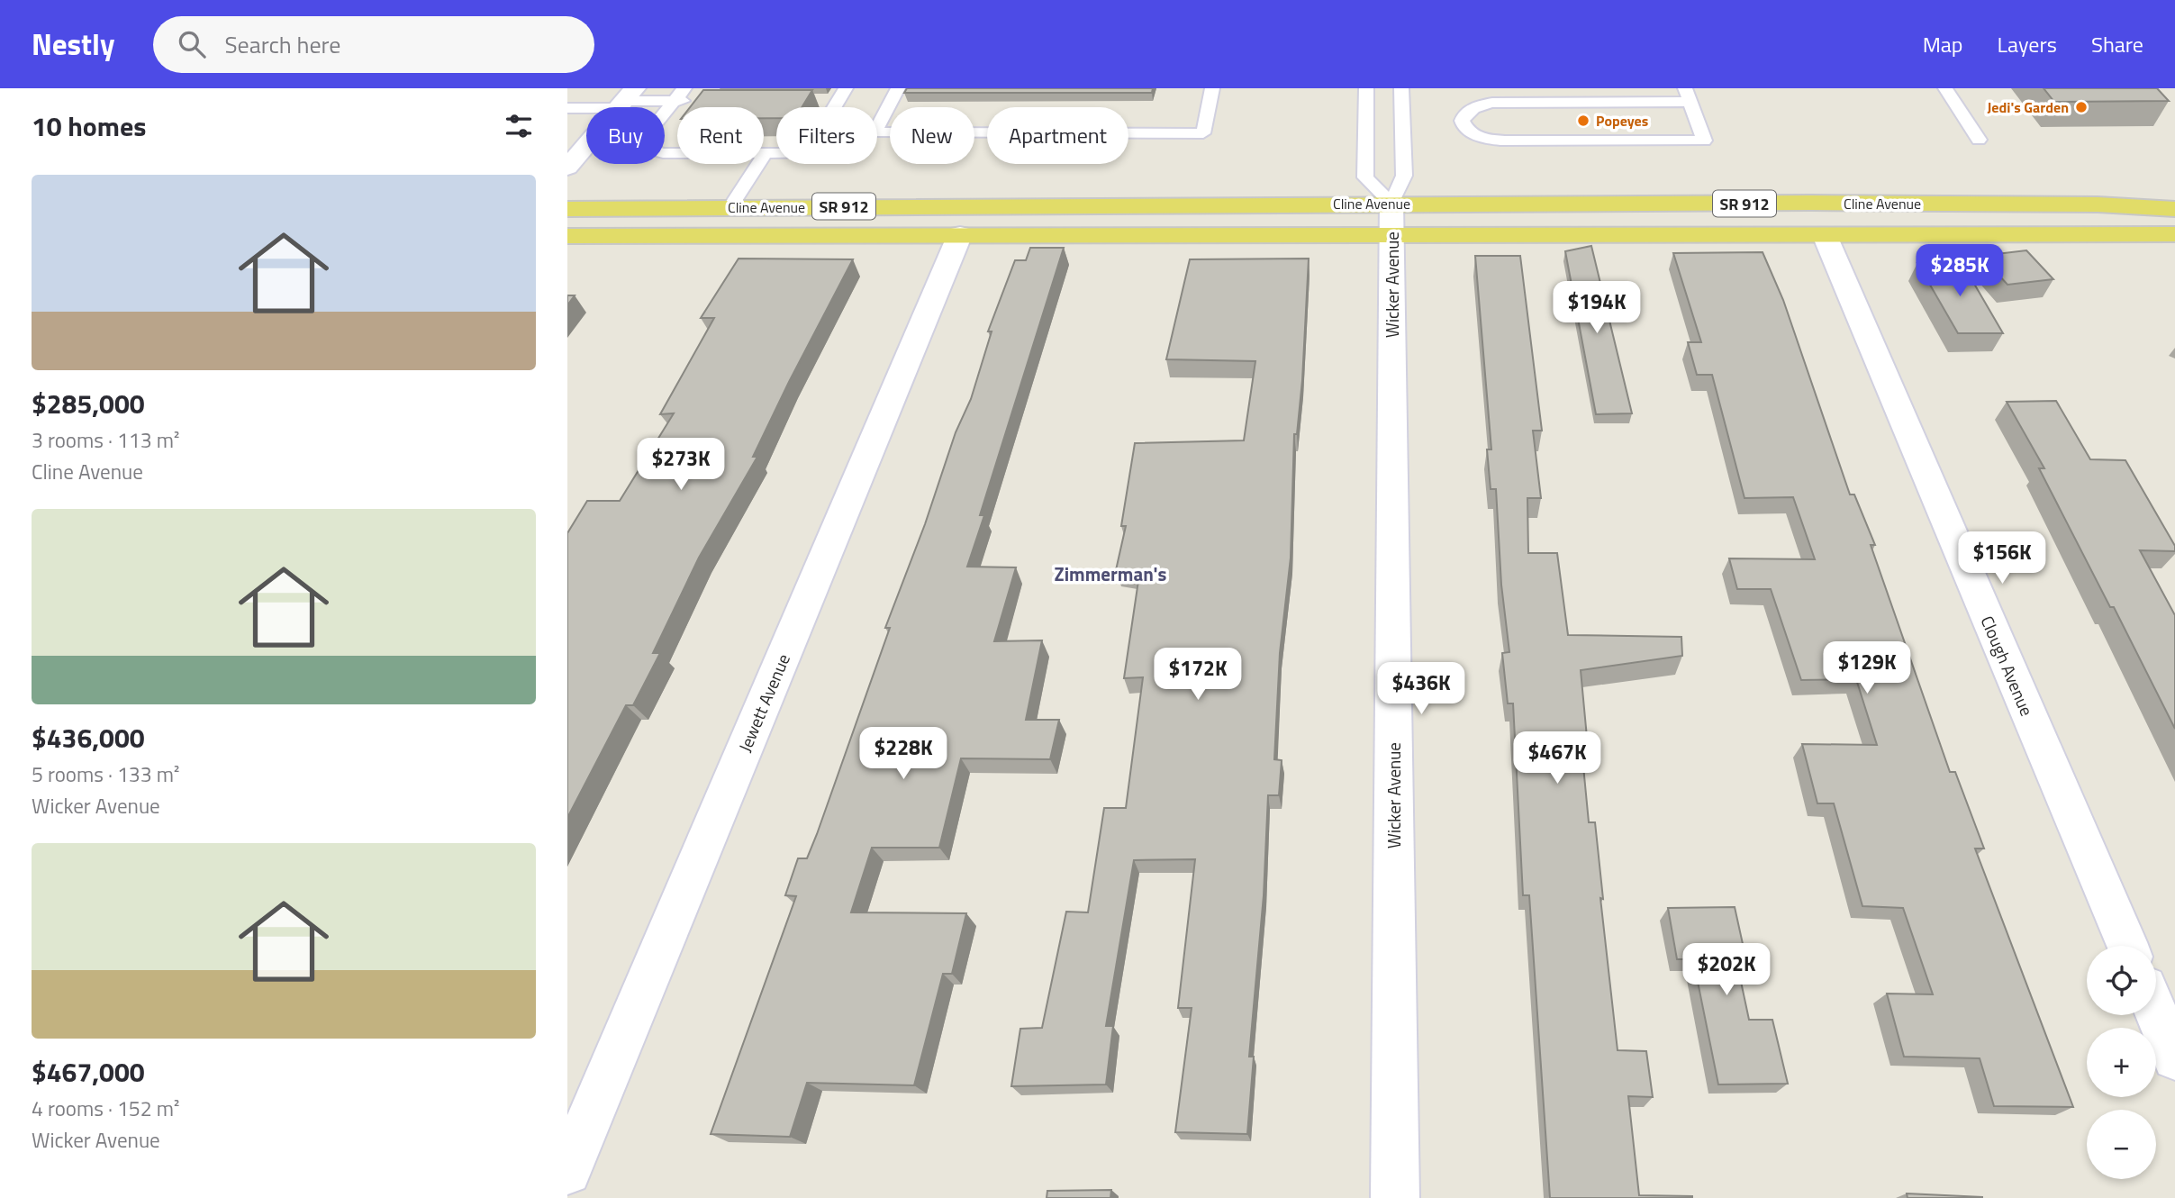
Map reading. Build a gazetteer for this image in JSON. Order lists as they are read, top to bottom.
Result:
{
  "streets": {
    "main road": ["Cline Avenue", "SR 912"],
    "street": ["Wicker Avenue", "Clough Avenue", "Jewett Avenue"]
  },
  "crossings": [
    ["Cline Avenue", "Wicker Avenue"],
    ["Cline Avenue", "Clough Avenue"],
    ["Cline Avenue", "Jewett Avenue"]
  ],
  "districts": ["Zimmerman's"],
  "places": ["Jedi's Garden", "Popeyes"],
  "page": {
    "header": "Nestly",
    "search": "Search here",
    "nav": ["Map", "Layers", "Share"],
    "heading": "10 homes",
    "chip": [
      "Buy",
      "Rent",
      "Filters",
      "New",
      "Apartment"
    ],
    "list": [
      {
        "name": "$285,000",
        "note": "3 rooms · 113 m² · Cline Avenue"
      },
      {
        "name": "$436,000",
        "note": "5 rooms · 133 m² · Wicker Avenue"
      },
      {
        "name": "$467,000",
        "note": "4 rooms · 152 m² · Wicker Avenue"
      }
    ],
    "price": [
      "$285K",
      "$194K",
      "$273K",
      "$156K",
      "$129K",
      "$172K",
      "$436K",
      "$228K",
      "$467K",
      "$202K"
    ],
    "map_buttons": ["+", "−"]
  }
}
